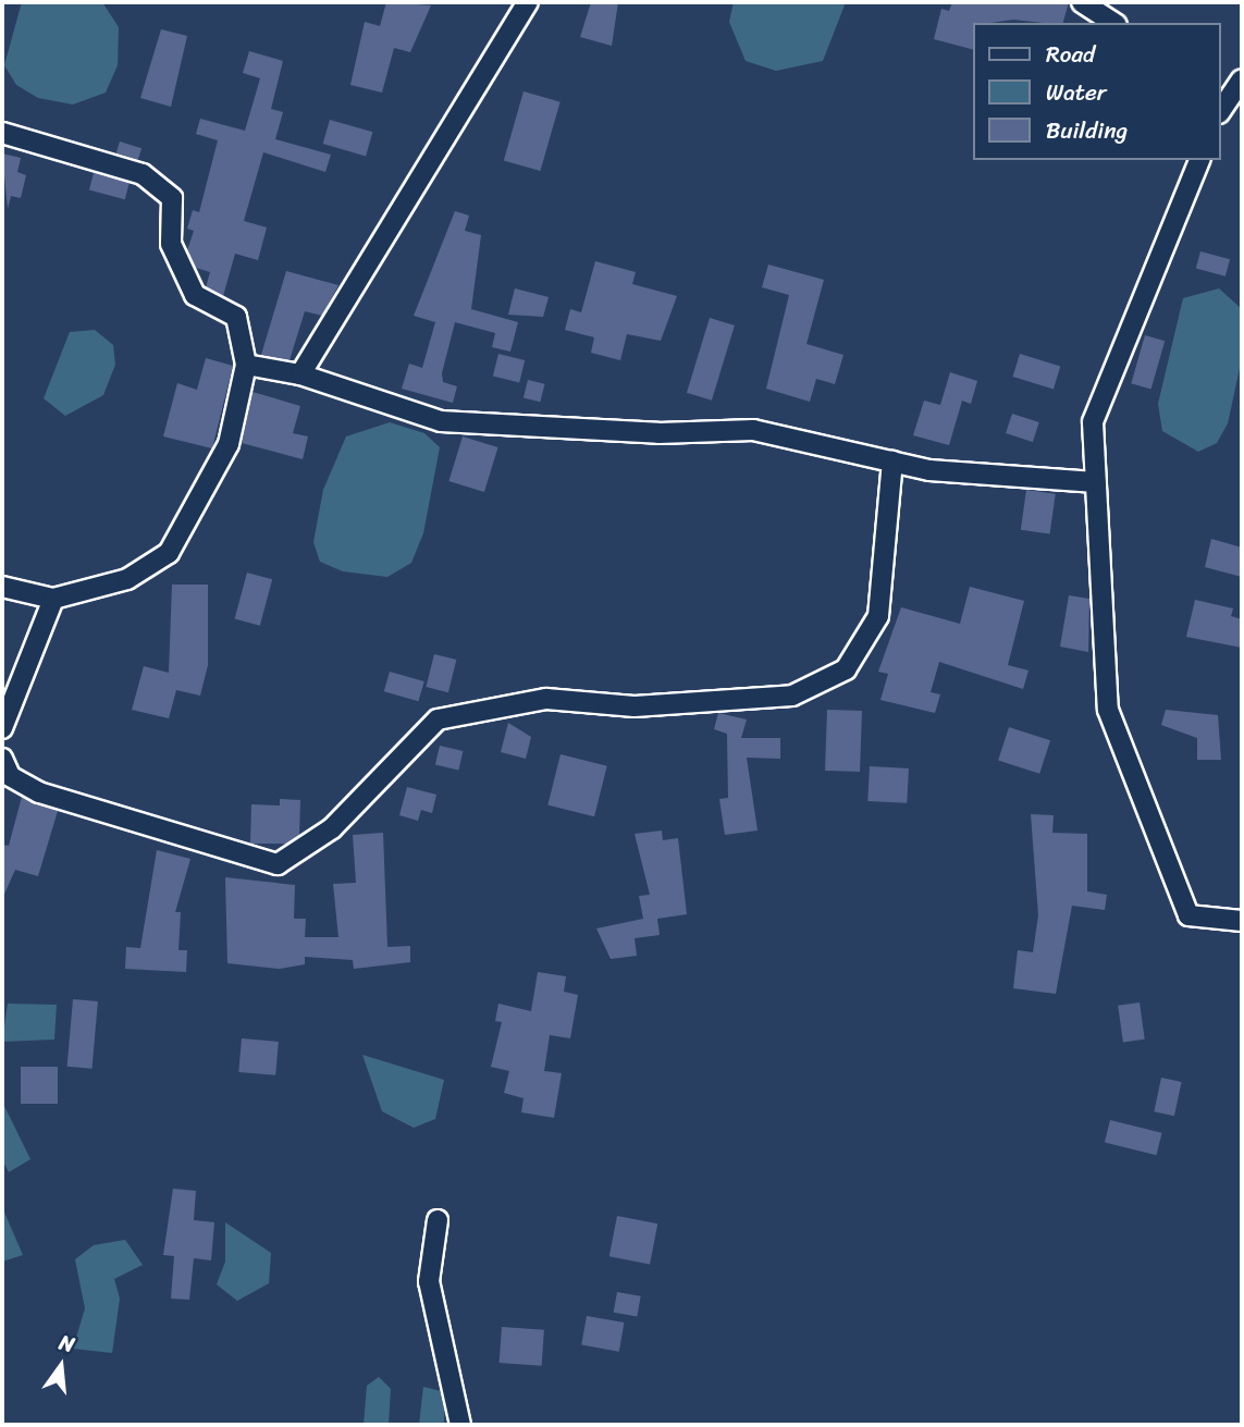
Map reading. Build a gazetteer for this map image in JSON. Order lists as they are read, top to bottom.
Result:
{
  "legend": ["Road", "Water", "Building"],
  "north": "top"
}
